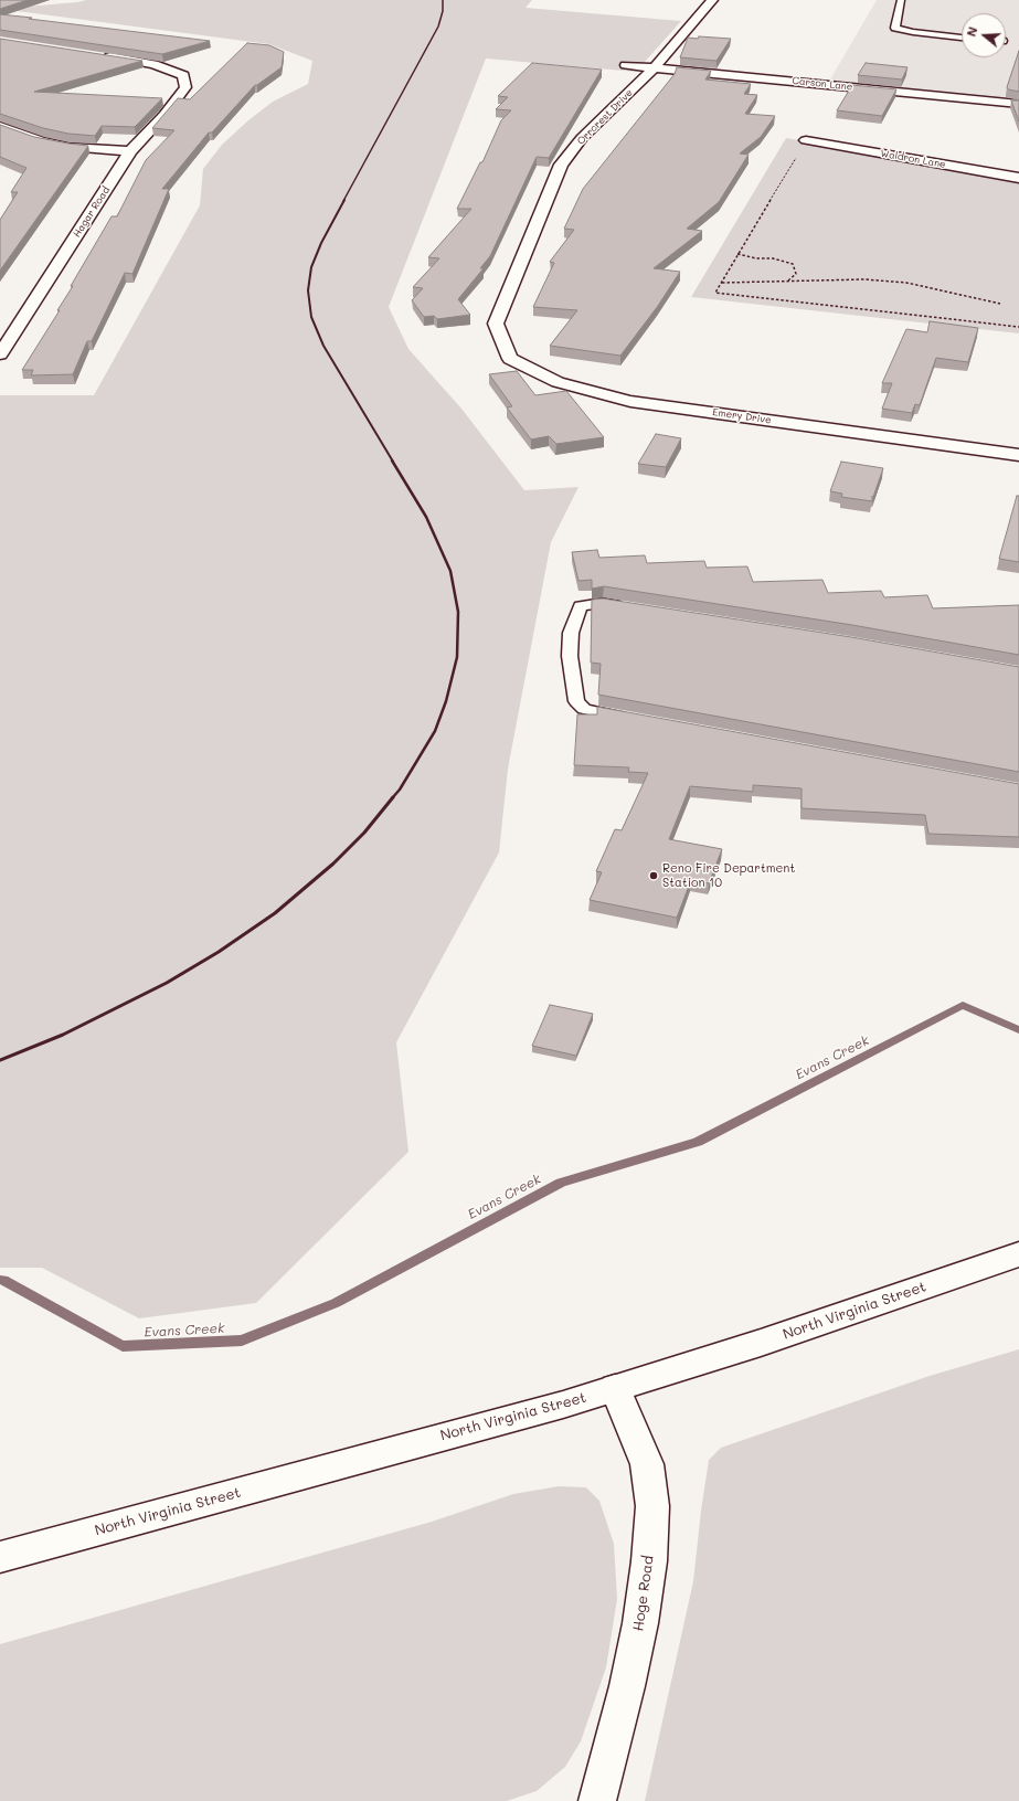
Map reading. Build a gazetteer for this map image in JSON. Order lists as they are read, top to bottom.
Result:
{
  "streets": {
    "street": [
      "Carson Lane",
      "Orrcrest Drive",
      "Waldron Lane",
      "Hagar Road",
      "Emery Drive",
      "North Virginia Street",
      "Hoge Road"
    ]
  },
  "crossings": [
    ["Carson Lane", "Orrcrest Drive"],
    ["Orrcrest Drive", "Emery Drive"],
    ["North Virginia Street", "Hoge Road"]
  ],
  "water": ["Evans Creek"],
  "places": ["Reno Fire Department Station 10"],
  "north": "left"
}
